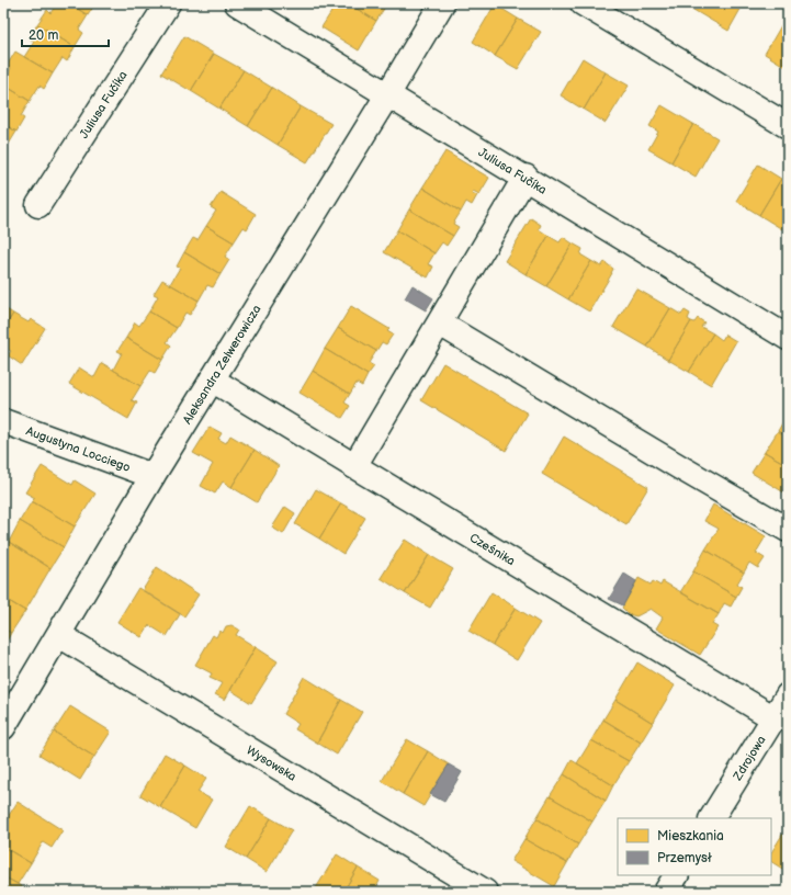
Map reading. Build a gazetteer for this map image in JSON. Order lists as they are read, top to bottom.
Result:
{
  "streets": {
    "street": [
      "Juliusa Fučíka",
      "Aleksandra Zelwerowicza",
      "Augustyna Locciego",
      "Cześnika",
      "Zdrojowa",
      "Wysowska"
    ]
  },
  "crossings": [
    ["Juliusa Fučíka", "Aleksandra Zelwerowicza"],
    ["Aleksandra Zelwerowicza", "Augustyna Locciego"],
    ["Aleksandra Zelwerowicza", "Cześnika"],
    ["Aleksandra Zelwerowicza", "Wysowska"],
    ["Cześnika", "Zdrojowa"]
  ],
  "legend": ["Mieszkania", "Przemysł"],
  "scale_bar": "20 m"
}
